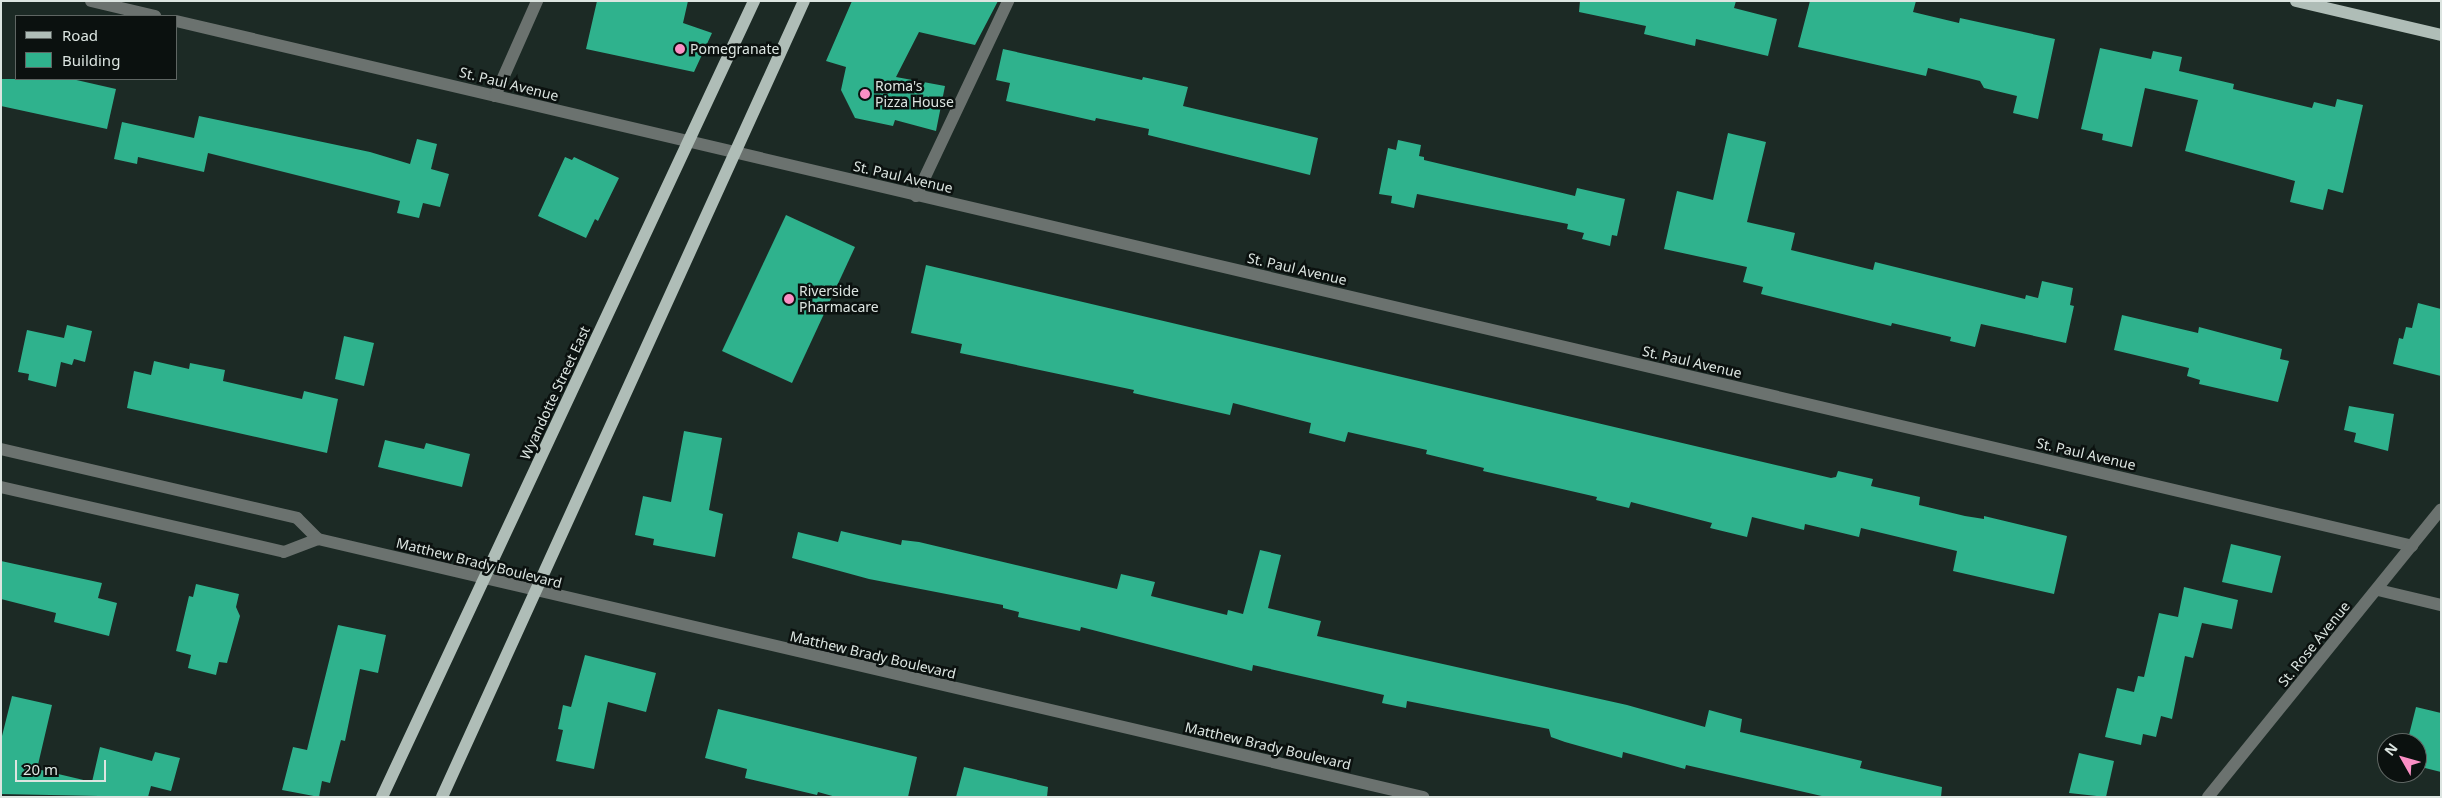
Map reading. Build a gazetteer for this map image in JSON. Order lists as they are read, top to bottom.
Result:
{
  "streets": {
    "main road": ["Wyandotte Street East"],
    "street": ["St. Paul Avenue", "Matthew Brady Boulevard", "St. Rose Avenue"]
  },
  "crossings": [
    ["St. Paul Avenue", "Wyandotte Street East"],
    ["St. Paul Avenue", "St. Rose Avenue"],
    ["Wyandotte Street East", "Matthew Brady Boulevard"]
  ],
  "places": ["Pomegranate", "Roma's Pizza House", "Riverside Pharmacare"],
  "legend": ["Road", "Building"],
  "scale_bar": "20 m",
  "north": "top left"
}
